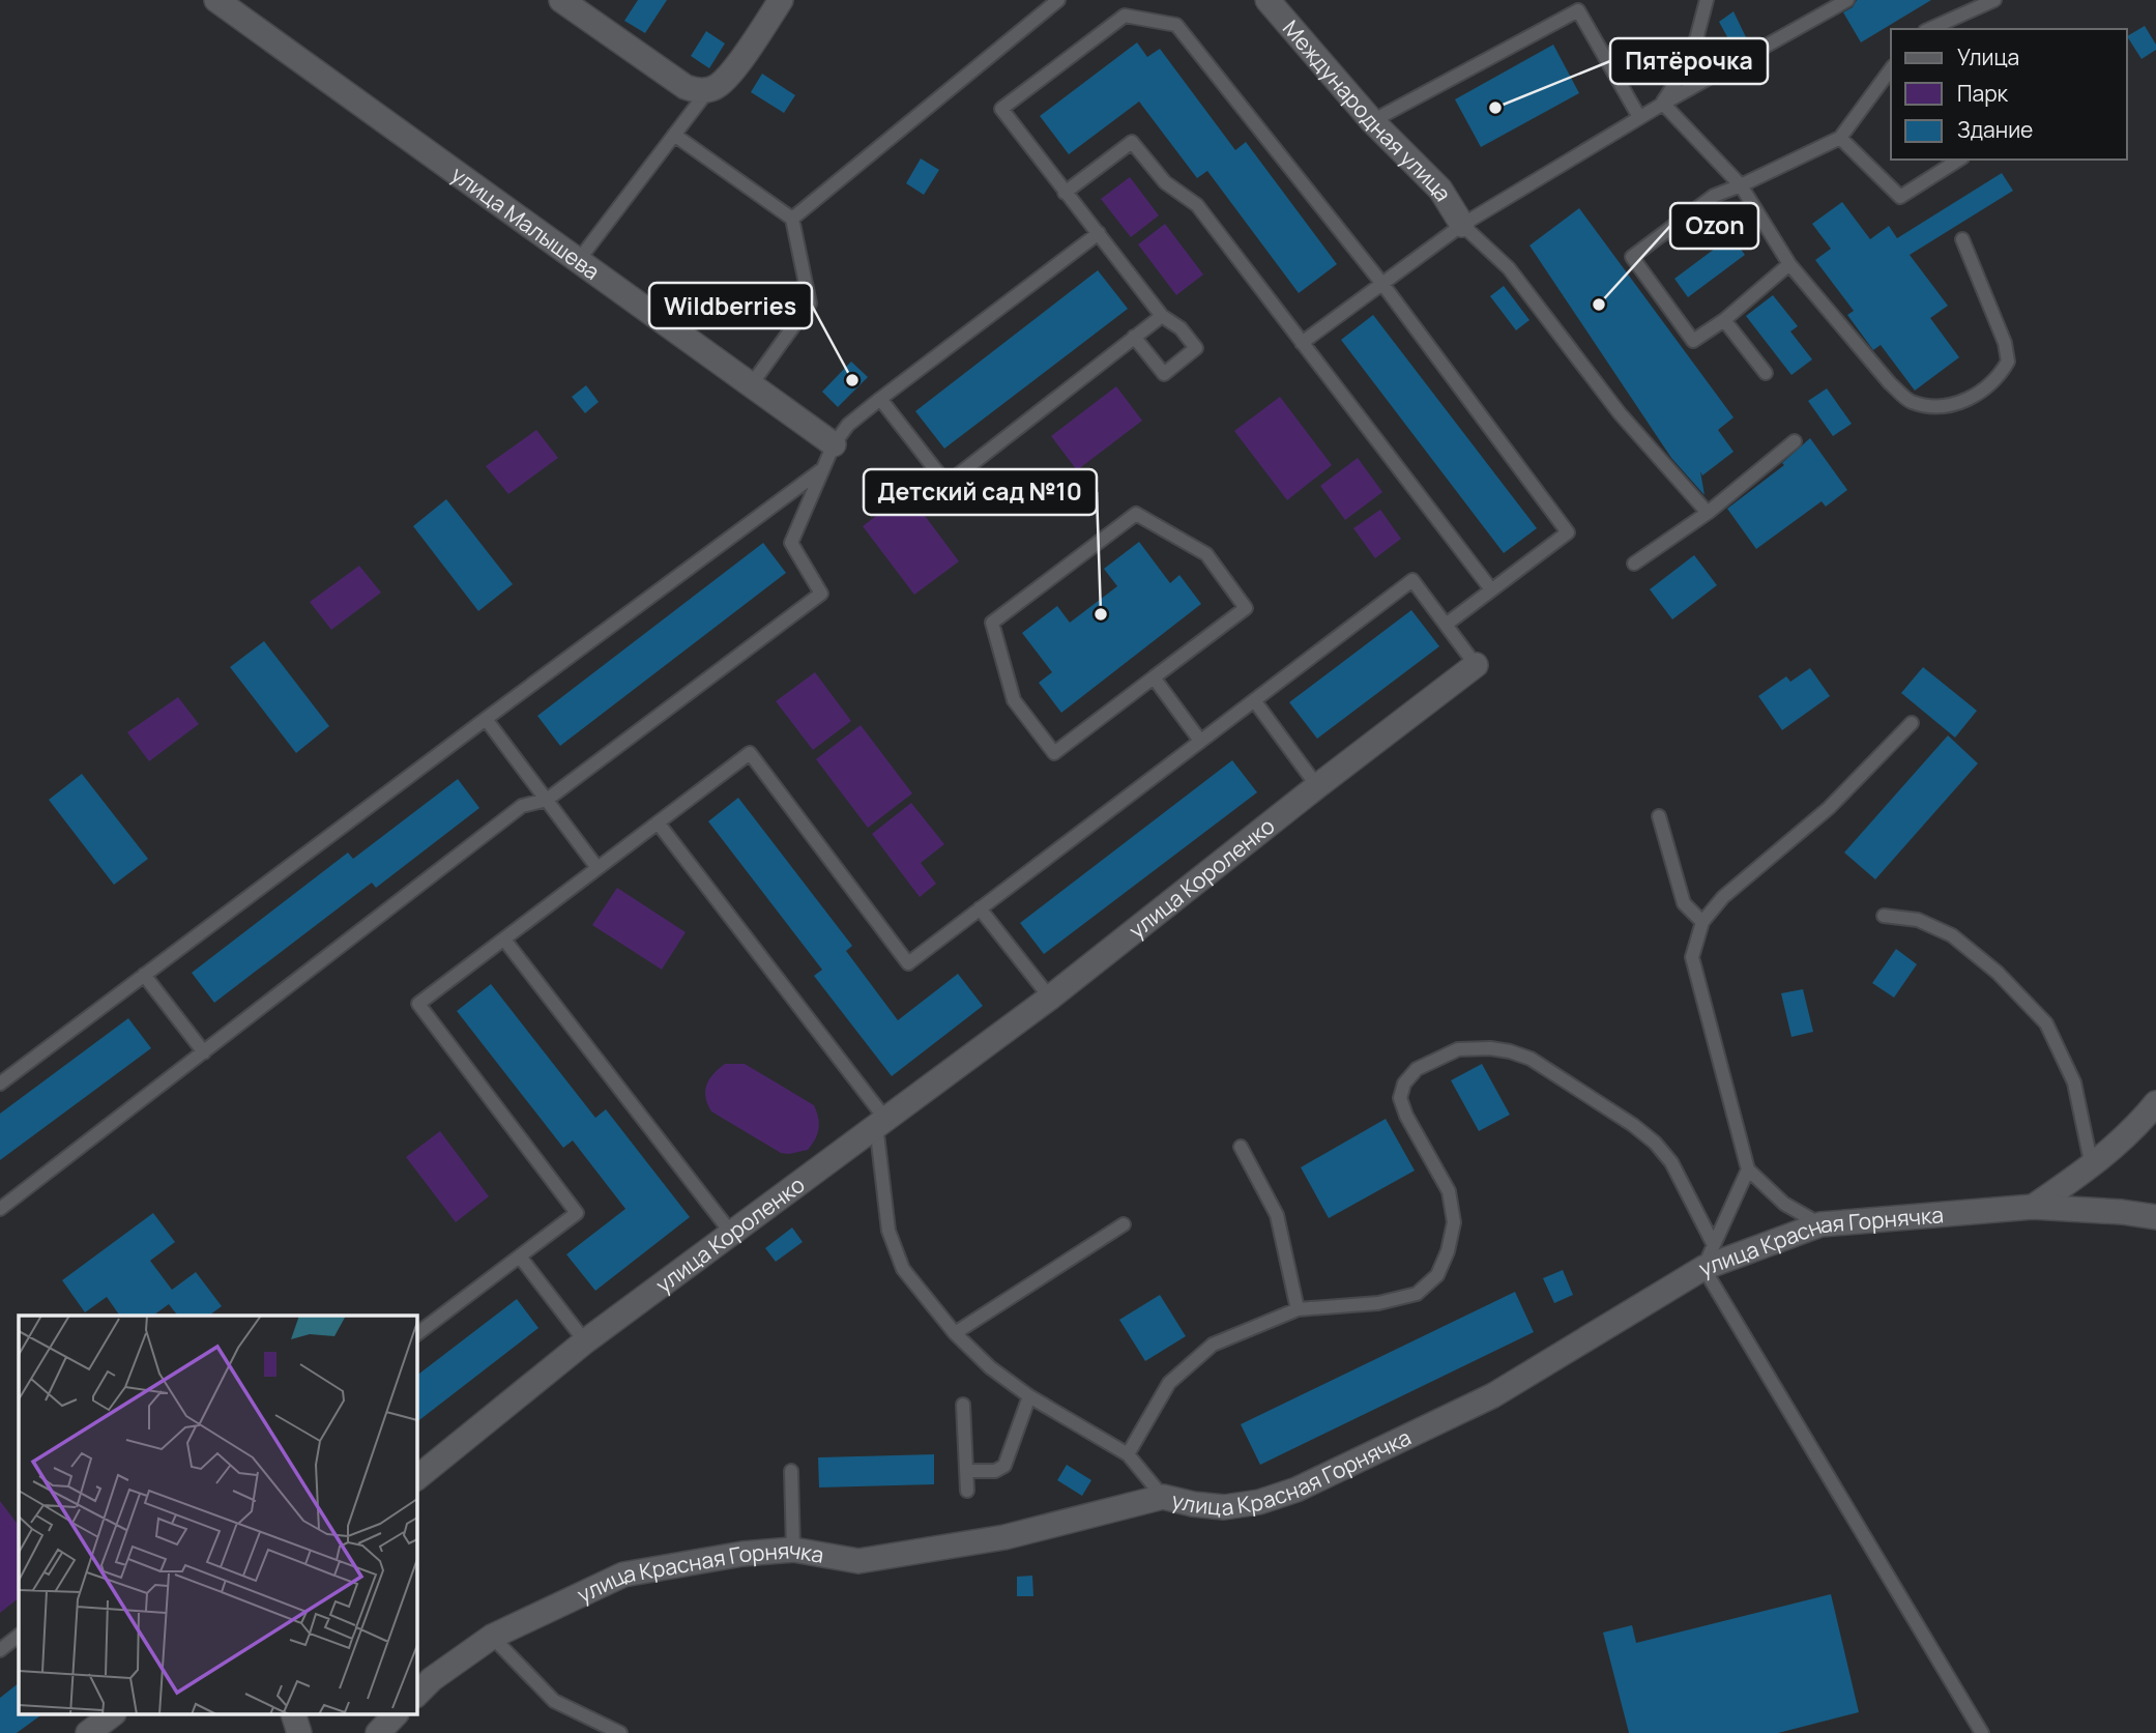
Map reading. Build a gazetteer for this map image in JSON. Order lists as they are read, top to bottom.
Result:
{
  "streets": {
    "street": [
      "Международная улица",
      "улица Малышева",
      "улица Короленко",
      "улица Красная Горнячка"
    ]
  },
  "places": [
    "Пятёрочка",
    "Ozon",
    "Wildberries",
    "Детский сад №10"
  ],
  "legend": ["Улица", "Парк", "Здание"]
}
